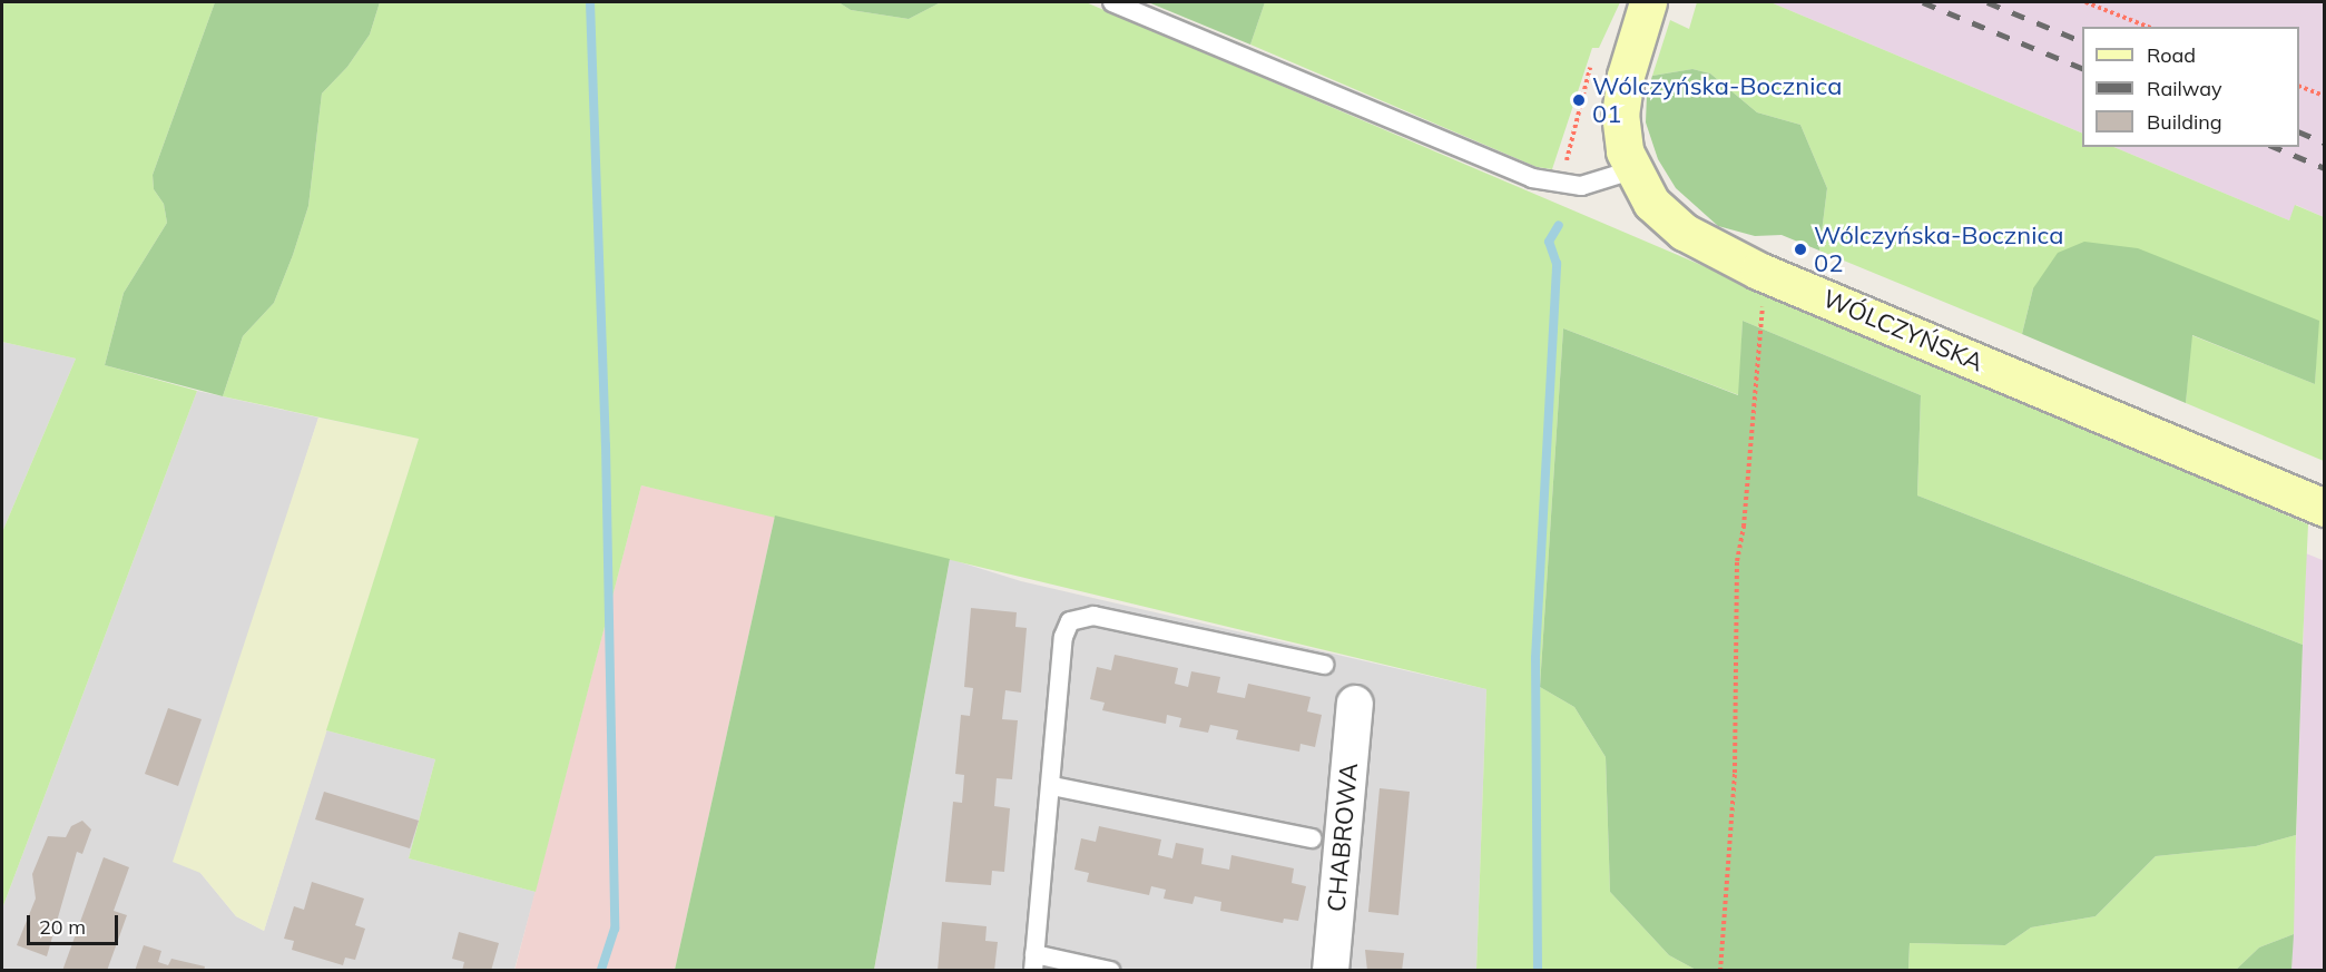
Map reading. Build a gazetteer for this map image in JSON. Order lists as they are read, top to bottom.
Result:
{
  "streets": {
    "street": ["WÓLCZYŃSKA", "CHABROWA"]
  },
  "places": ["Wólczyńska-Bocznica 01", "Wólczyńska-Bocznica 02"],
  "legend": ["Road", "Railway", "Building"],
  "scale_bar": "20 m"
}
